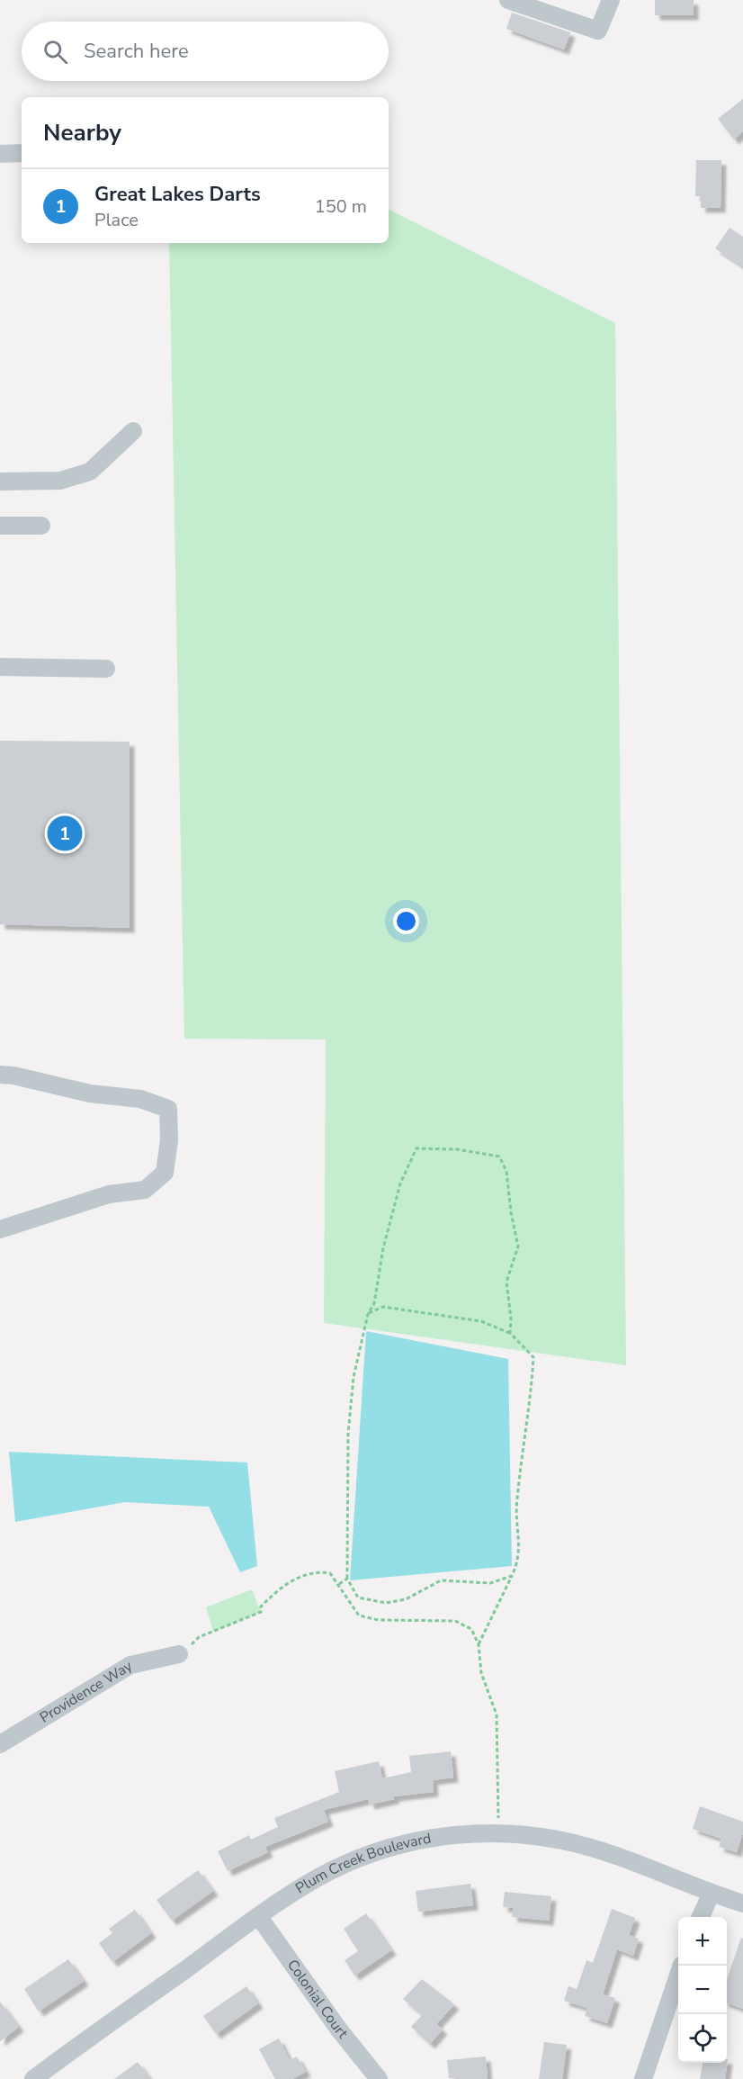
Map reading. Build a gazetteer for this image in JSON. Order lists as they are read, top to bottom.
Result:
{
  "streets": {
    "street": ["Providence Way", "Plum Creek Boulevard", "Colonial Court"]
  },
  "crossings": [
    ["Plum Creek Boulevard", "Colonial Court"]
  ],
  "page": {
    "search": "Search here",
    "heading": "Nearby",
    "list": [
      {
        "mark": "1",
        "name": "Great Lakes Darts",
        "note": "Place",
        "value": "150 m"
      }
    ],
    "pins": "1",
    "map_buttons": ["+", "−"]
  }
}
